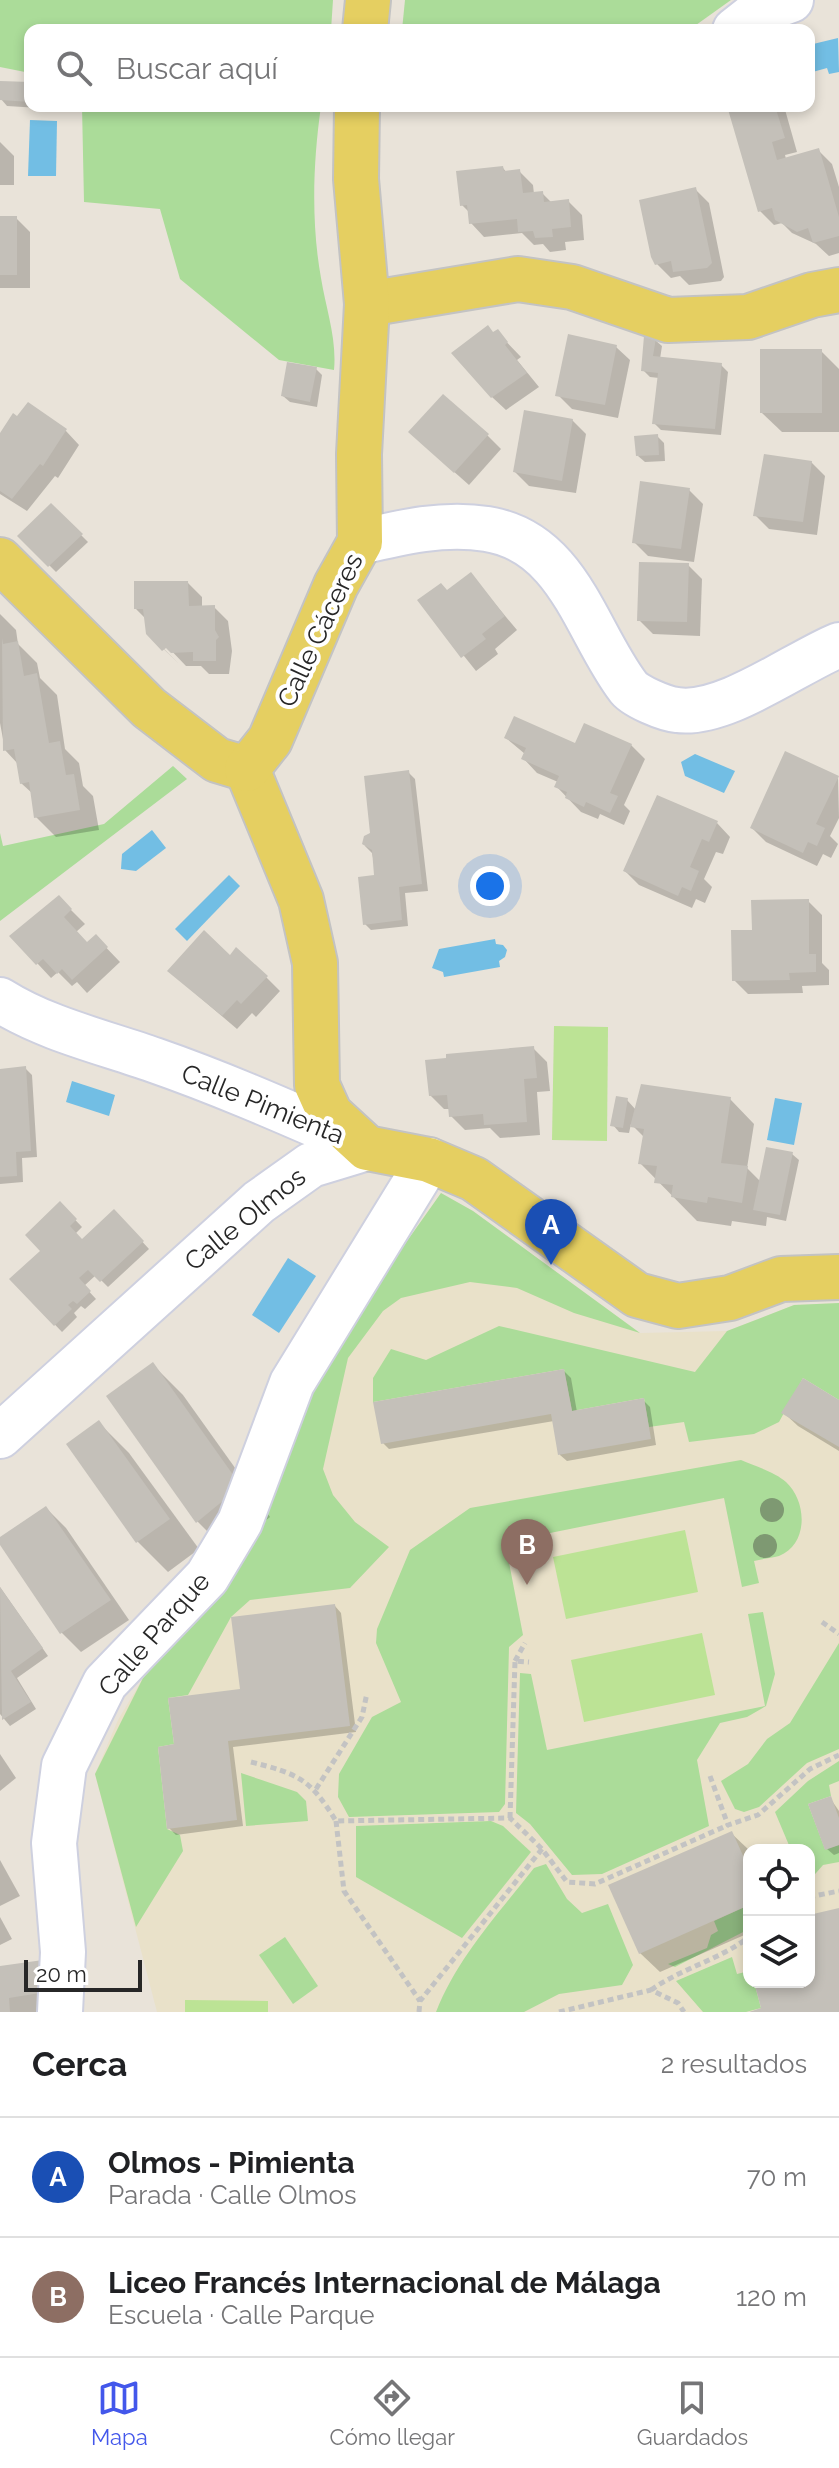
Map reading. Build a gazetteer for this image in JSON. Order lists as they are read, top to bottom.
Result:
{
  "streets": {
    "main road": ["Calle Cáceres", "Calle Pimienta", "Calle Olmos"],
    "street": ["Calle Parque"]
  },
  "crossings": [
    ["Calle Cáceres", "Calle Pimienta"],
    ["Calle Pimienta", "Calle Olmos"],
    ["Calle Olmos", "Calle Parque"]
  ],
  "scale_bar": "20 m",
  "page": {
    "search": "Buscar aquí",
    "pins": ["A", "B"],
    "scale": "20 m",
    "heading": ["Cerca", "2 resultados"],
    "list": [
      {
        "mark": "A",
        "name": "Olmos - Pimienta",
        "note": "Parada · Calle Olmos",
        "value": "70 m"
      },
      {
        "mark": "B",
        "name": "Liceo Francés Internacional de Málaga",
        "note": "Escuela · Calle Parque",
        "value": "120 m"
      }
    ],
    "nav": ["Mapa", "Cómo llegar", "Guardados"]
  }
}
